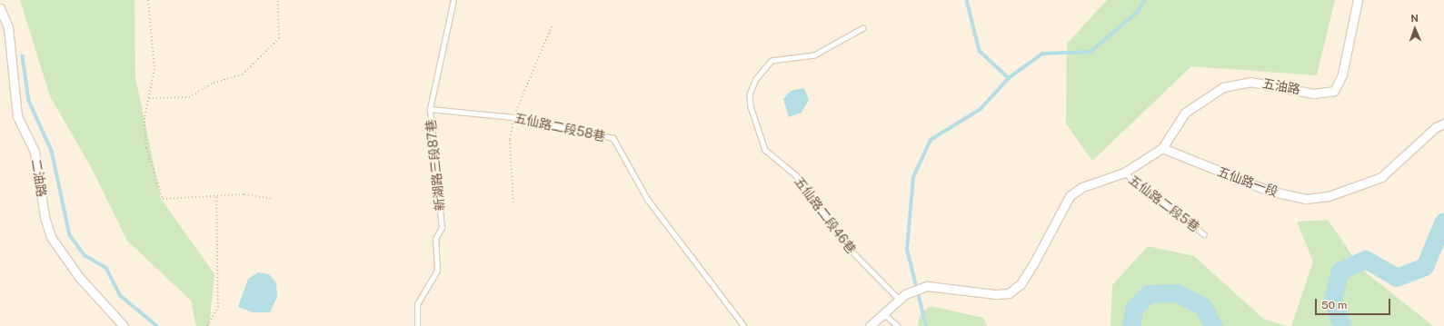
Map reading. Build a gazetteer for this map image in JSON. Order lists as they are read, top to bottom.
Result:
{
  "streets": {
    "street": ["五油路", "二油路", "五仙路一段"],
    "lane": [
      "五仙路二段58巷",
      "新湖路三段87巷",
      "五仙路二段5巷",
      "五仙路二段46巷"
    ]
  },
  "crossings": [
    ["五油路", "五仙路一段"],
    ["五仙路二段58巷", "新湖路三段87巷"]
  ],
  "scale_bar": "50 m",
  "north": "top"
}
